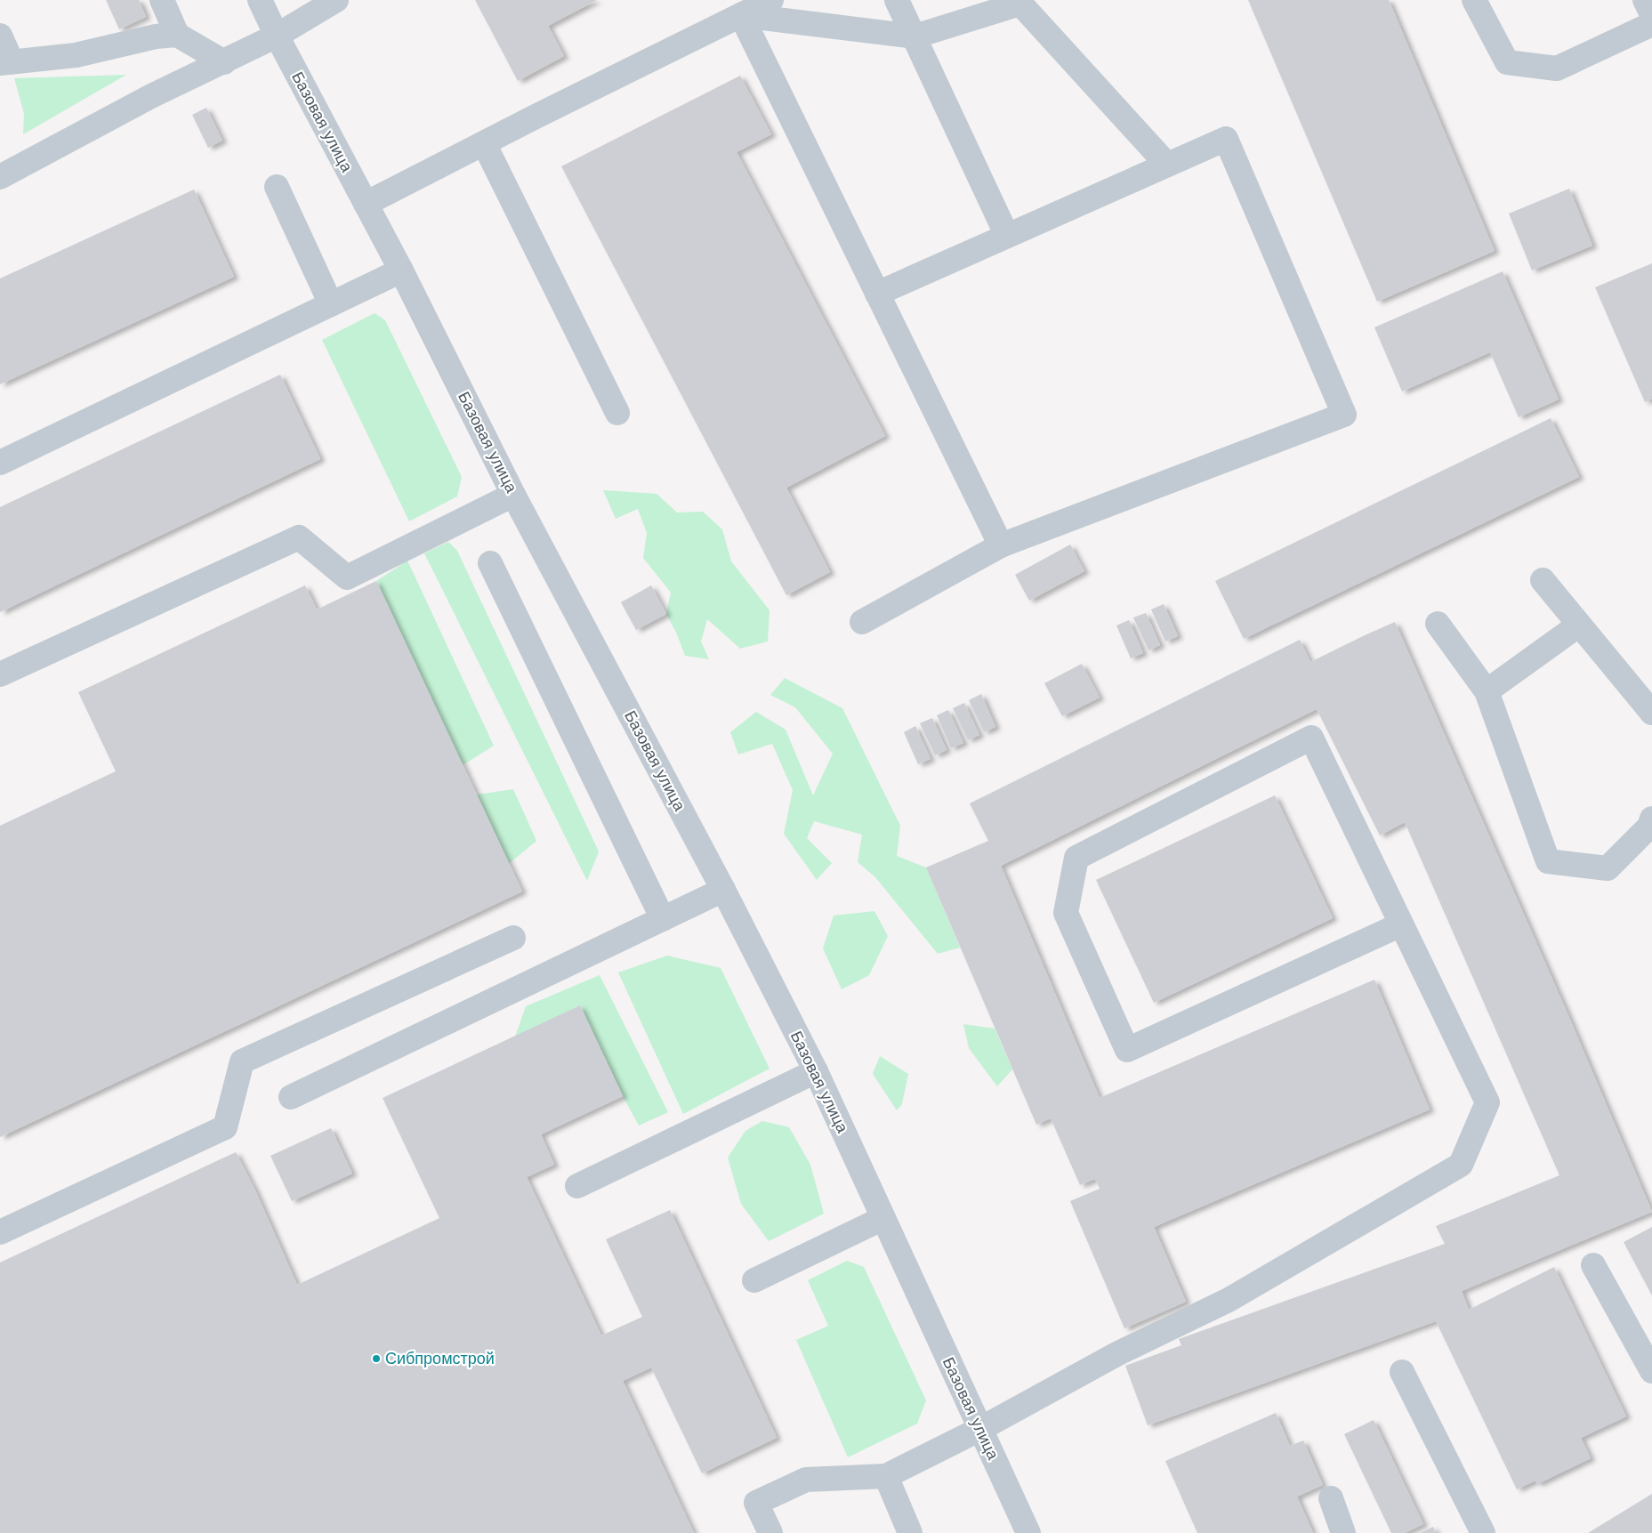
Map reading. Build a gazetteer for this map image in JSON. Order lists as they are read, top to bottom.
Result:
{
  "streets": {
    "street": ["Базовая улица"]
  },
  "places": ["Сибпромстрой"]
}
